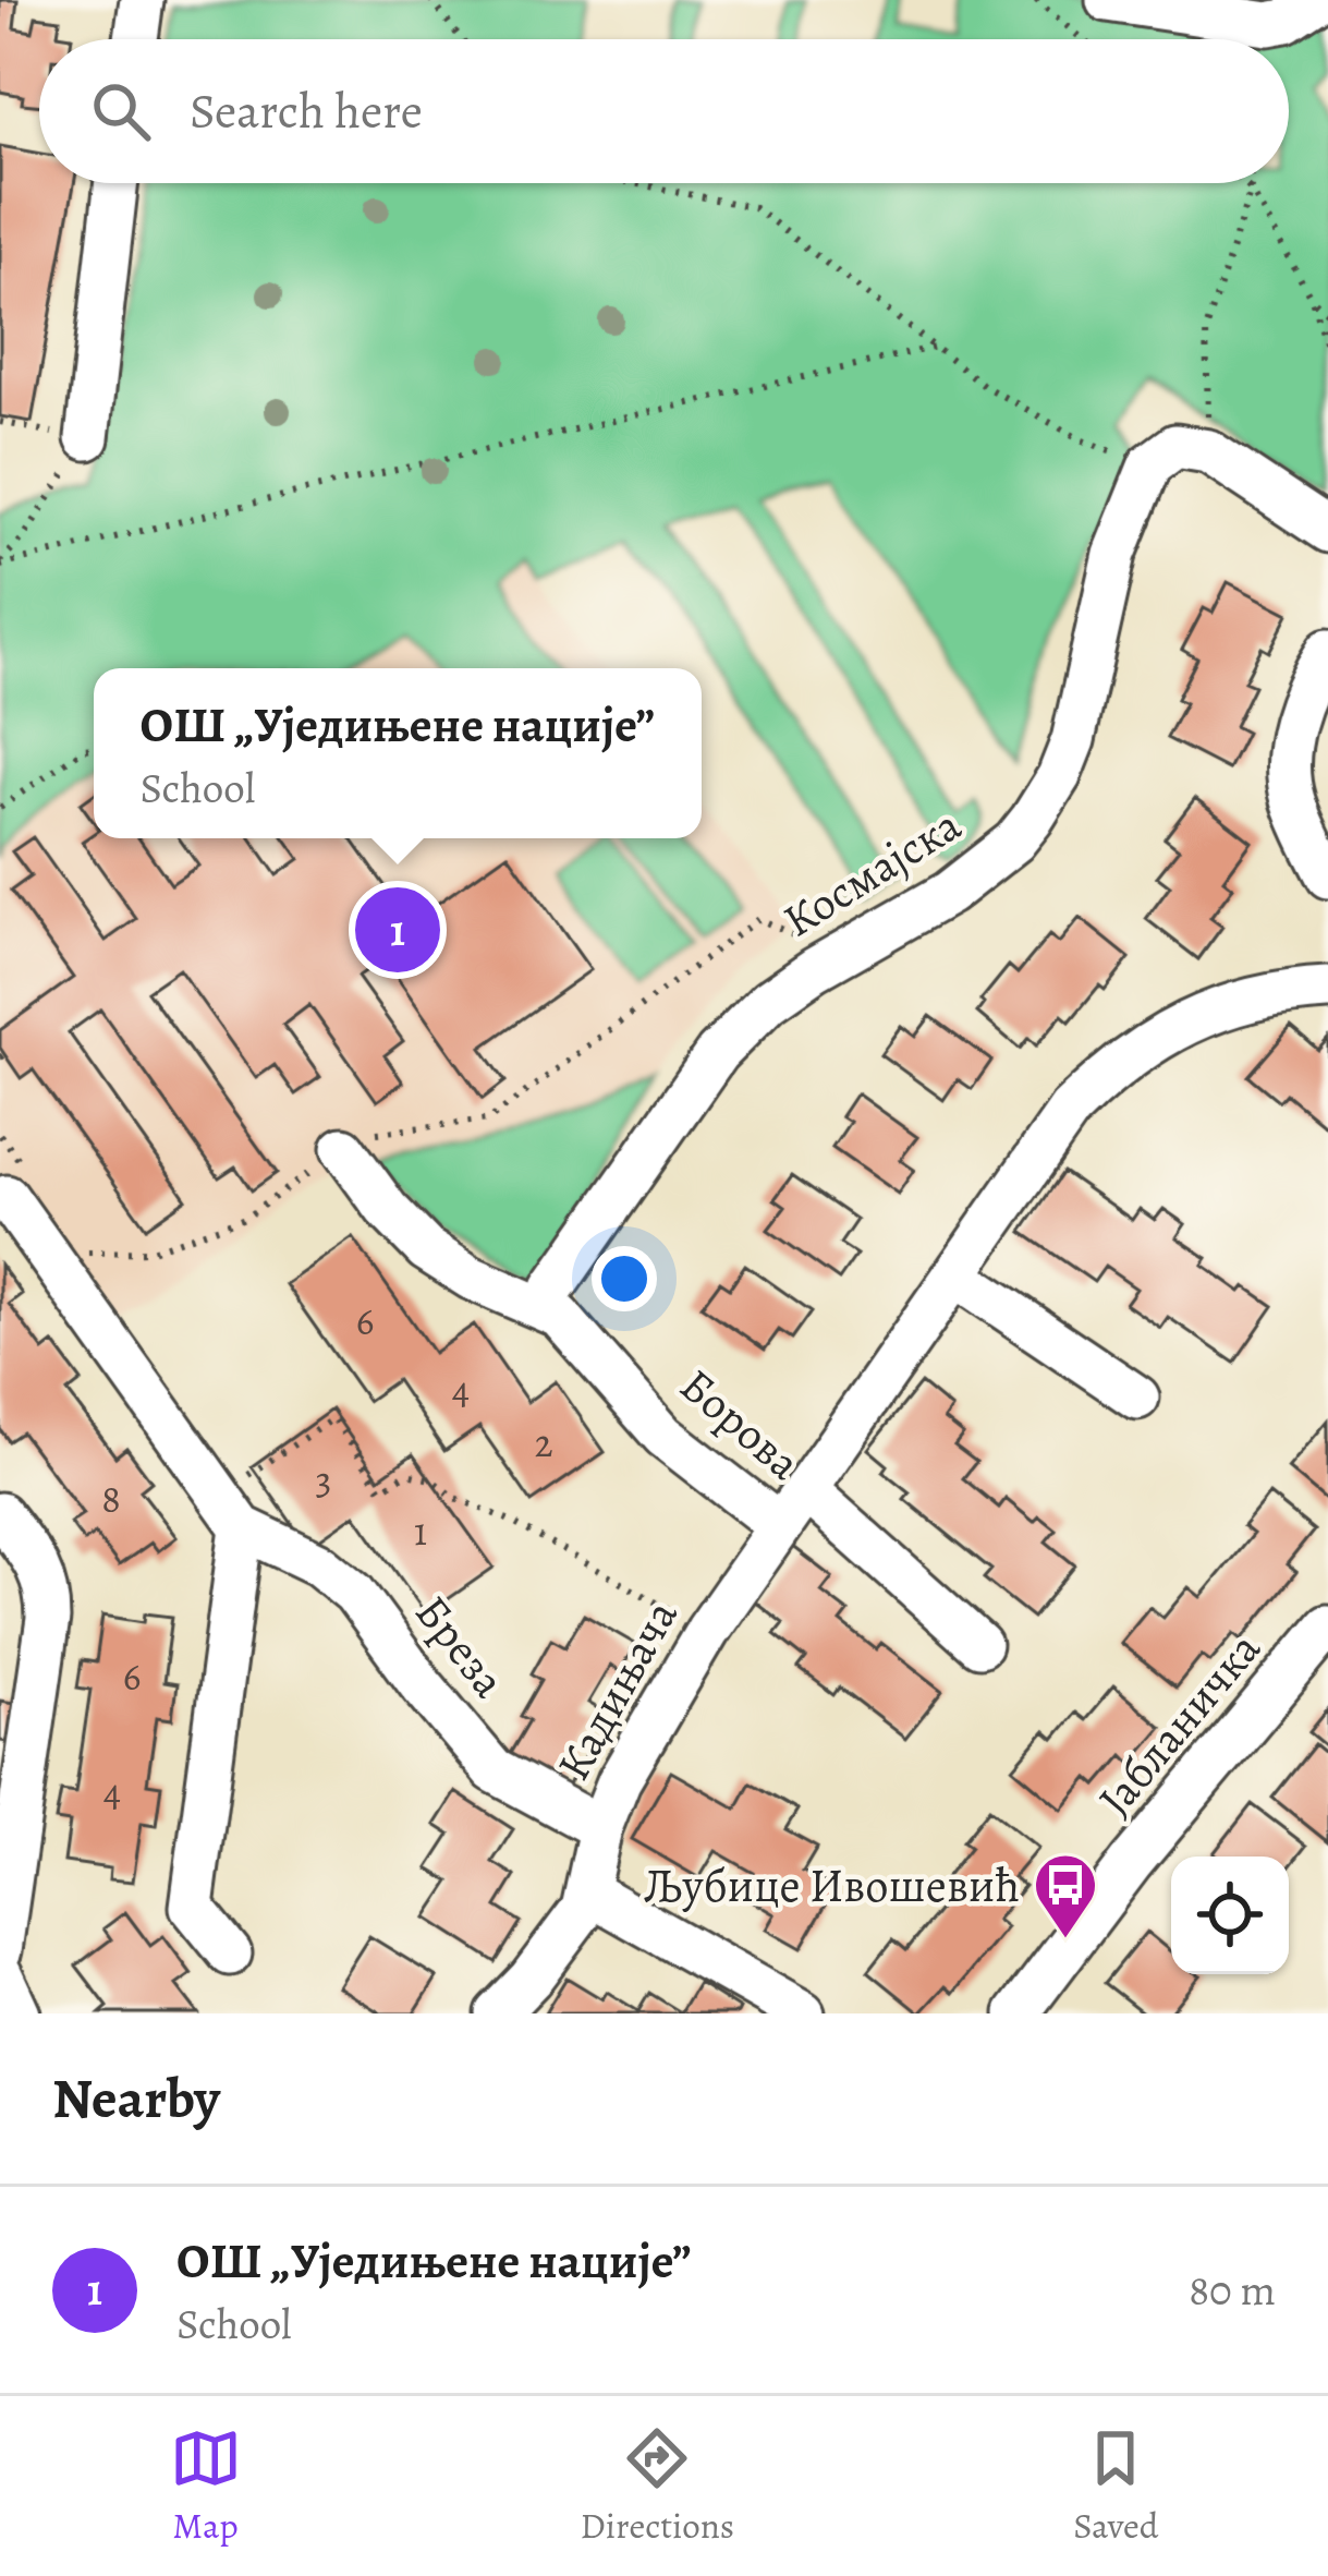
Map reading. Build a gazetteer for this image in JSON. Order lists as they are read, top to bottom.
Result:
{
  "streets": {
    "street": [
      "Космајска",
      "Борова",
      "Бреза",
      "Кадињача",
      "Јабланичка"
    ]
  },
  "crossings": [
    ["Борова", "Кадињача"],
    ["Бреза", "Кадињача"]
  ],
  "places": {
    "bus stop": ["Љубице Ивошевић"]
  },
  "house_numbers": [
    "6",
    "4",
    "2",
    "3",
    "8",
    "1",
    "6",
    "4"
  ],
  "page": {
    "search": "Search here",
    "popup": ["ОШ „Уједињене нације”", "School"],
    "pins": "1",
    "heading": "Nearby",
    "list": [
      {
        "mark": "1",
        "name": "ОШ „Уједињене нације”",
        "note": "School",
        "value": "80 m"
      }
    ],
    "nav": ["Map", "Directions", "Saved"]
  }
}
